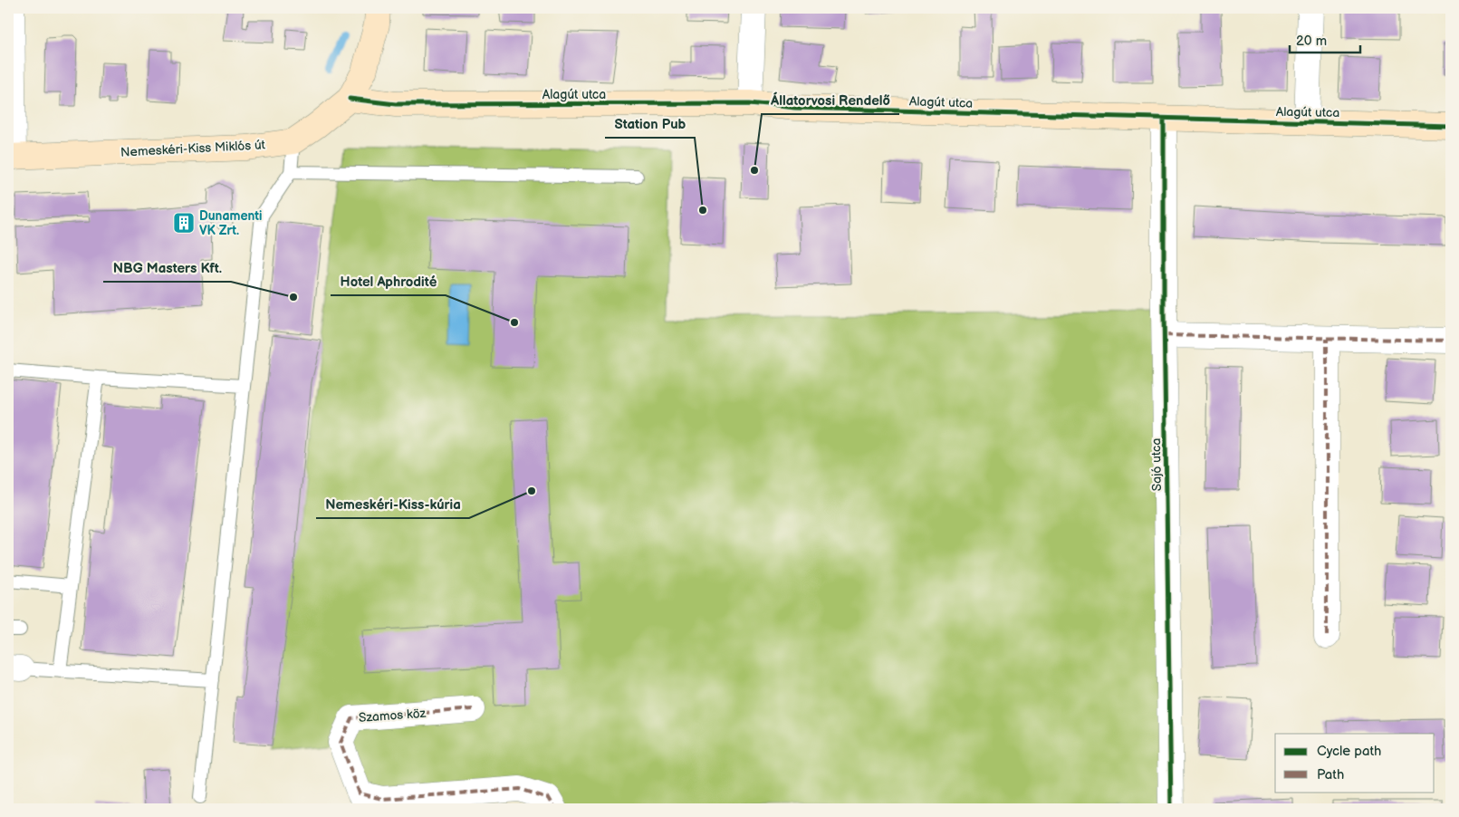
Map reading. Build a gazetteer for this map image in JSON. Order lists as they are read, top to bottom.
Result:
{
  "streets": {
    "street": [
      "Alagút utca",
      "Nemeskéri-Kiss Miklós út",
      "Sajó utca",
      "Szamos köz"
    ]
  },
  "crossings": [
    ["Alagút utca", "Nemeskéri-Kiss Miklós út"],
    ["Alagút utca", "Sajó utca"]
  ],
  "places": {
    "other": [
      "Állatorvosi Rendelő",
      "Station Pub",
      "NBG Masters Kft.",
      "Hotel Aphrodité",
      "Nemeskéri-Kiss-kúria"
    ],
    "building": ["Dunamenti VK Zrt."]
  },
  "legend": ["Cycle path", "Path"],
  "scale_bar": "20 m"
}
